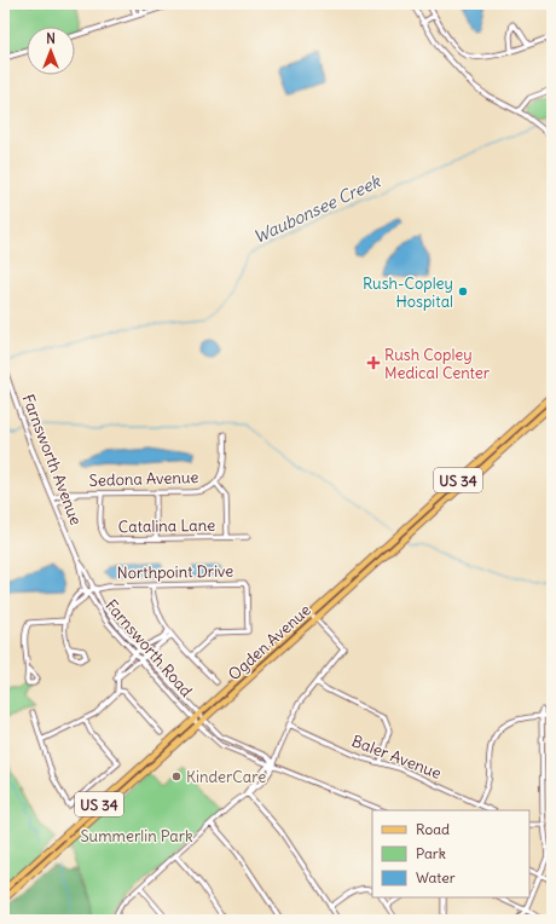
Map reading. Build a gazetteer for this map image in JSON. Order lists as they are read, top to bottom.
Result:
{
  "streets": {
    "main road": ["US 34", "Ogden Avenue"],
    "street": [
      "Farnsworth Avenue",
      "Sedona Avenue",
      "Catalina Lane",
      "Northpoint Drive",
      "Farnsworth Road",
      "Baler Avenue"
    ]
  },
  "crossings": [
    ["Farnsworth Avenue", "Sedona Avenue"],
    ["Farnsworth Avenue", "Northpoint Drive"],
    ["Farnsworth Avenue", "Farnsworth Road"],
    ["Sedona Avenue", "Catalina Lane"],
    ["Northpoint Drive", "Farnsworth Road"],
    ["Ogden Avenue", "Farnsworth Road"]
  ],
  "water": ["Waubonsee Creek"],
  "parks": ["Summerlin Park"],
  "places": {
    "other": ["Rush-Copley Hospital", "KinderCare"],
    "health": ["Rush Copley Medical Center"]
  },
  "legend": ["Road", "Park", "Water"],
  "north": "top"
}
